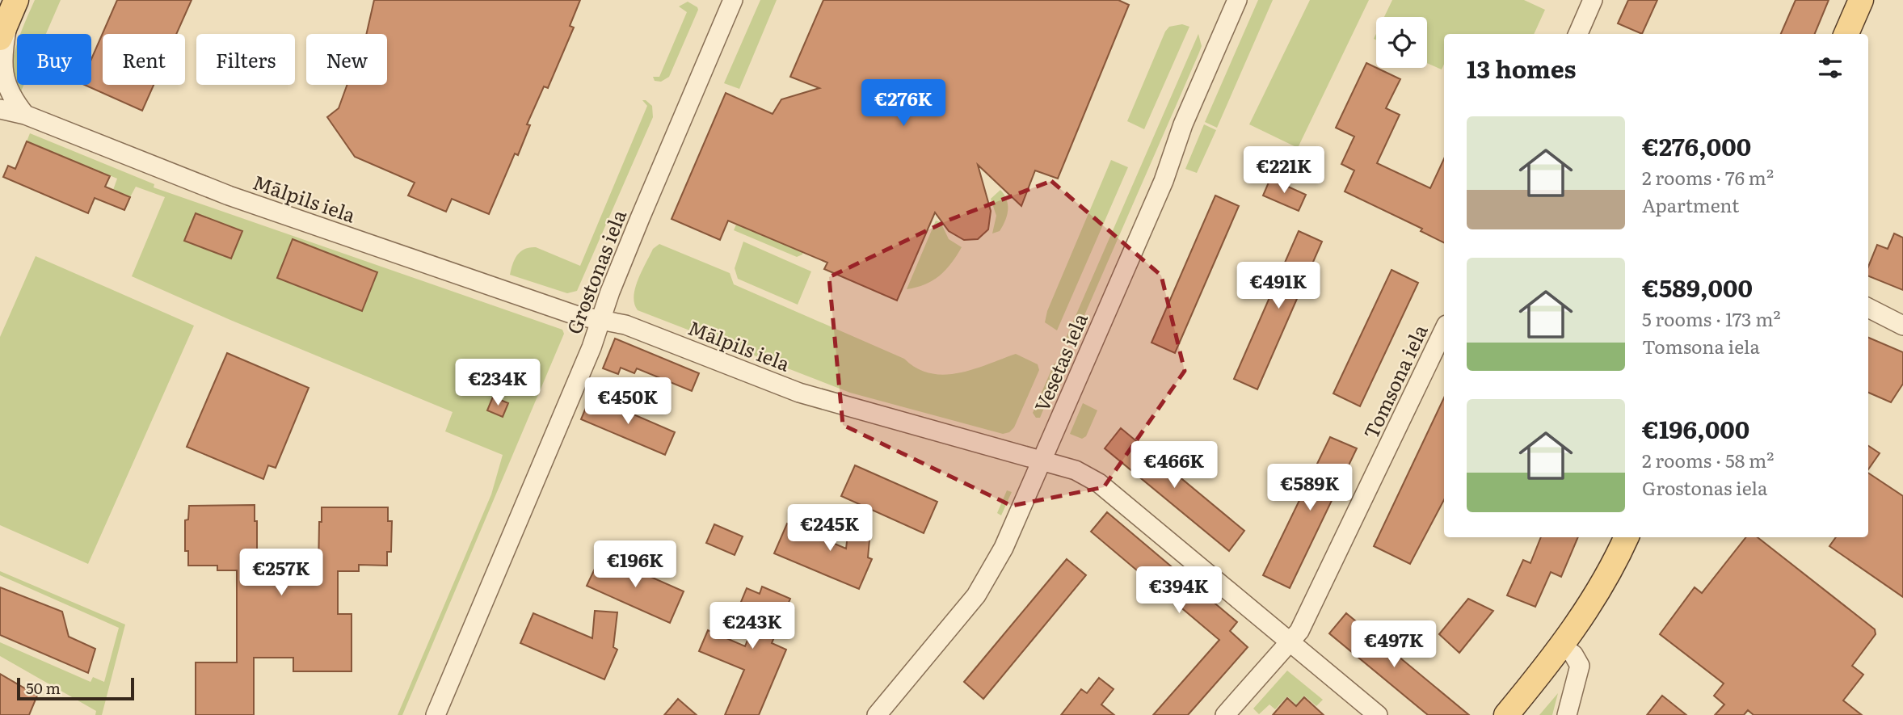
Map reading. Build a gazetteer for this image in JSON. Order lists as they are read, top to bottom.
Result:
{
  "streets": {
    "street": [
      "Mālpils iela",
      "Grostonas iela",
      "Vesetas iela",
      "Tomsona iela"
    ]
  },
  "crossings": [
    ["Mālpils iela", "Grostonas iela"],
    ["Mālpils iela", "Vesetas iela"],
    ["Mālpils iela", "Tomsona iela"]
  ],
  "scale_bar": "50 m",
  "page": {
    "chip": [
      "Buy",
      "Rent",
      "Filters",
      "New"
    ],
    "heading": "13 homes",
    "price": [
      "€276K",
      "€221K",
      "€491K",
      "€234K",
      "€450K",
      "€466K",
      "€589K",
      "€245K",
      "€196K",
      "€257K",
      "€394K",
      "€243K",
      "€497K"
    ],
    "list": [
      {
        "name": "€276,000",
        "note": "2 rooms · 76 m² · Apartment"
      },
      {
        "name": "€589,000",
        "note": "5 rooms · 173 m² · Tomsona iela"
      },
      {
        "name": "€196,000",
        "note": "2 rooms · 58 m² · Grostonas iela"
      }
    ],
    "scale": "50 m"
  }
}
